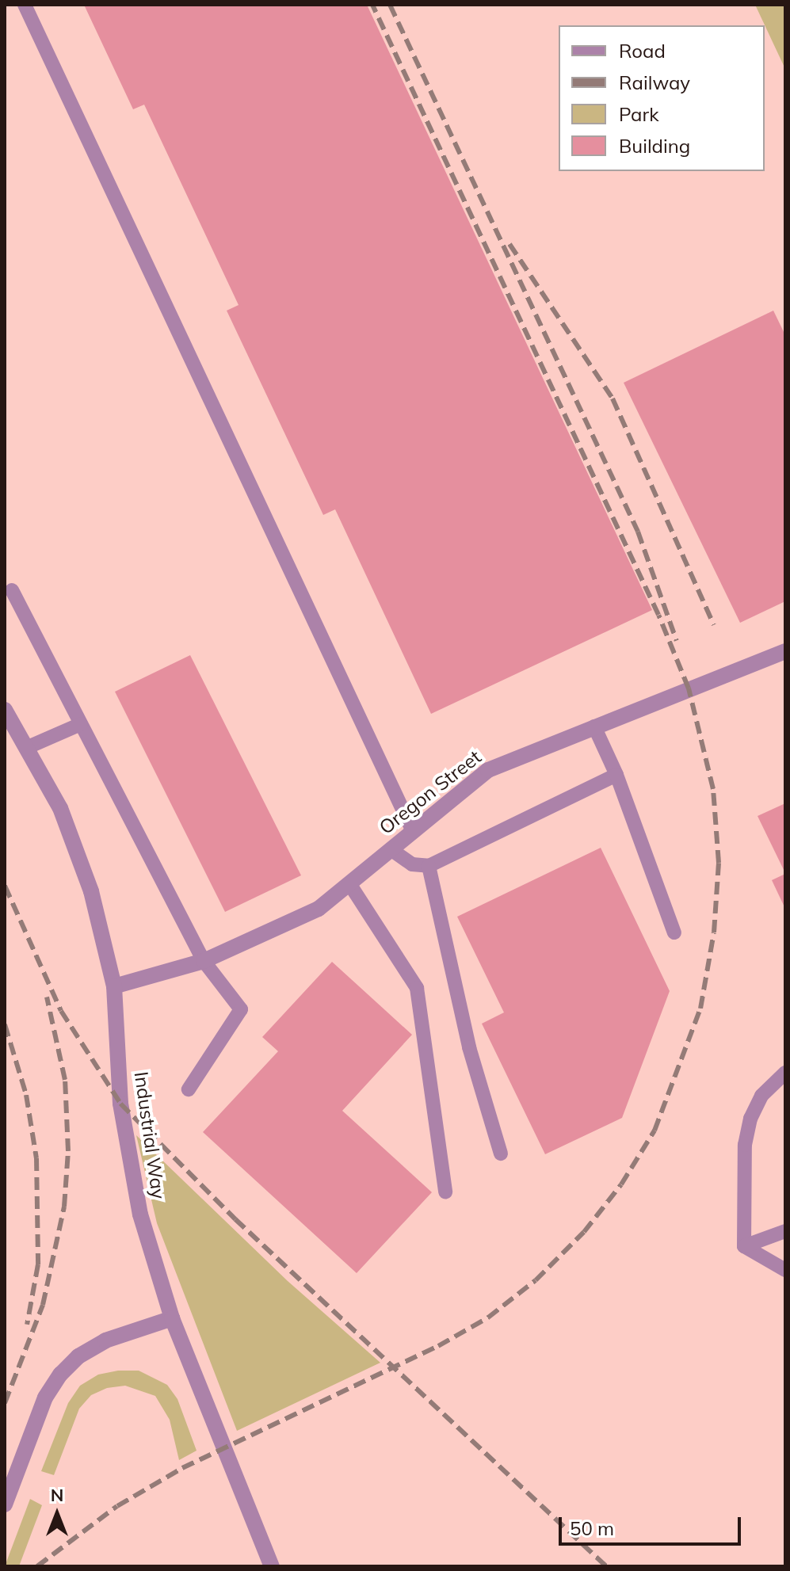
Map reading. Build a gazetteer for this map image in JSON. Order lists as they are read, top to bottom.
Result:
{
  "streets": {
    "street": ["Oregon Street", "Industrial Way"]
  },
  "crossings": [
    ["Oregon Street", "Industrial Way"]
  ],
  "legend": [
    "Road",
    "Railway",
    "Park",
    "Building"
  ],
  "scale_bar": "50 m",
  "north": "top"
}
